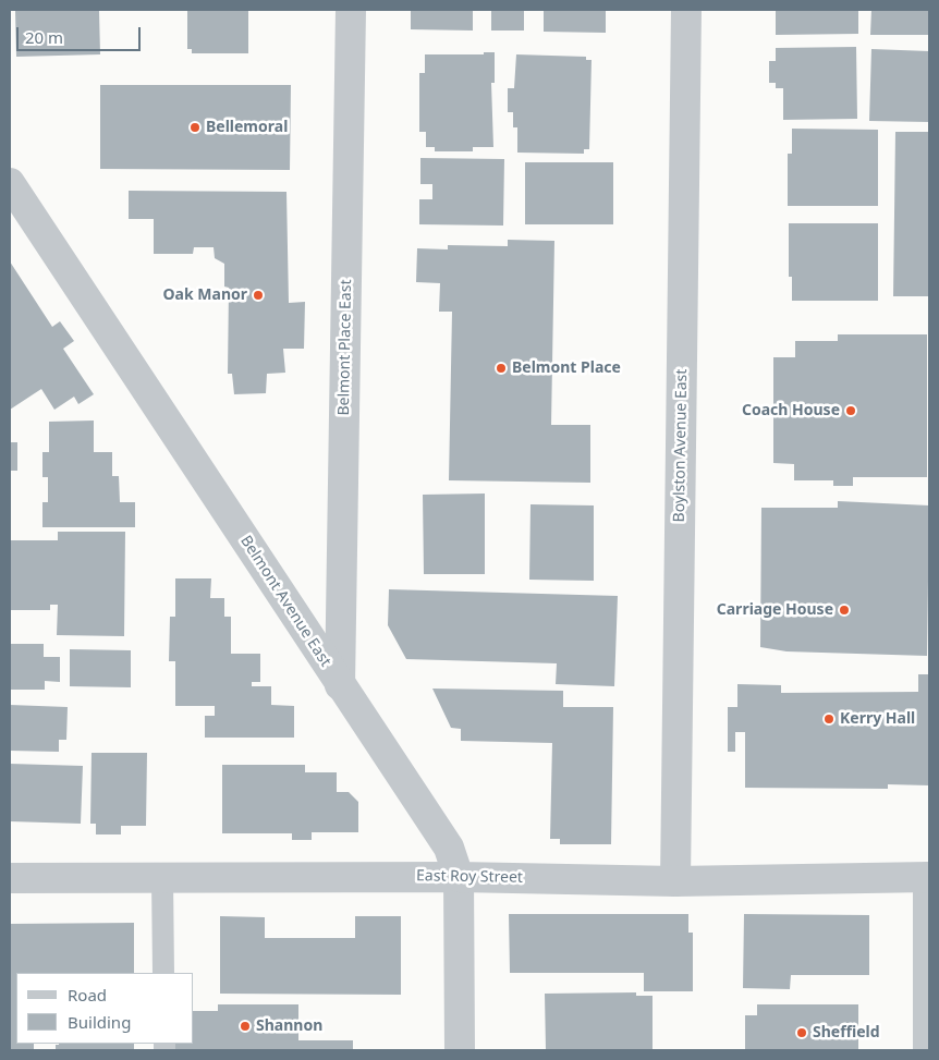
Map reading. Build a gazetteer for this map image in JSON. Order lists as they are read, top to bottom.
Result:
{
  "streets": {
    "street": [
      "Belmont Place East",
      "Boylston Avenue East",
      "Belmont Avenue East",
      "East Roy Street"
    ]
  },
  "crossings": [
    ["Belmont Place East", "Belmont Avenue East"],
    ["Boylston Avenue East", "East Roy Street"],
    ["Belmont Avenue East", "East Roy Street"]
  ],
  "places": [
    "Bellemoral",
    "Oak Manor",
    "Belmont Place",
    "Coach House",
    "Carriage House",
    "Kerry Hall",
    "Shannon",
    "Sheffield"
  ],
  "legend": ["Road", "Building"],
  "scale_bar": "20 m"
}
